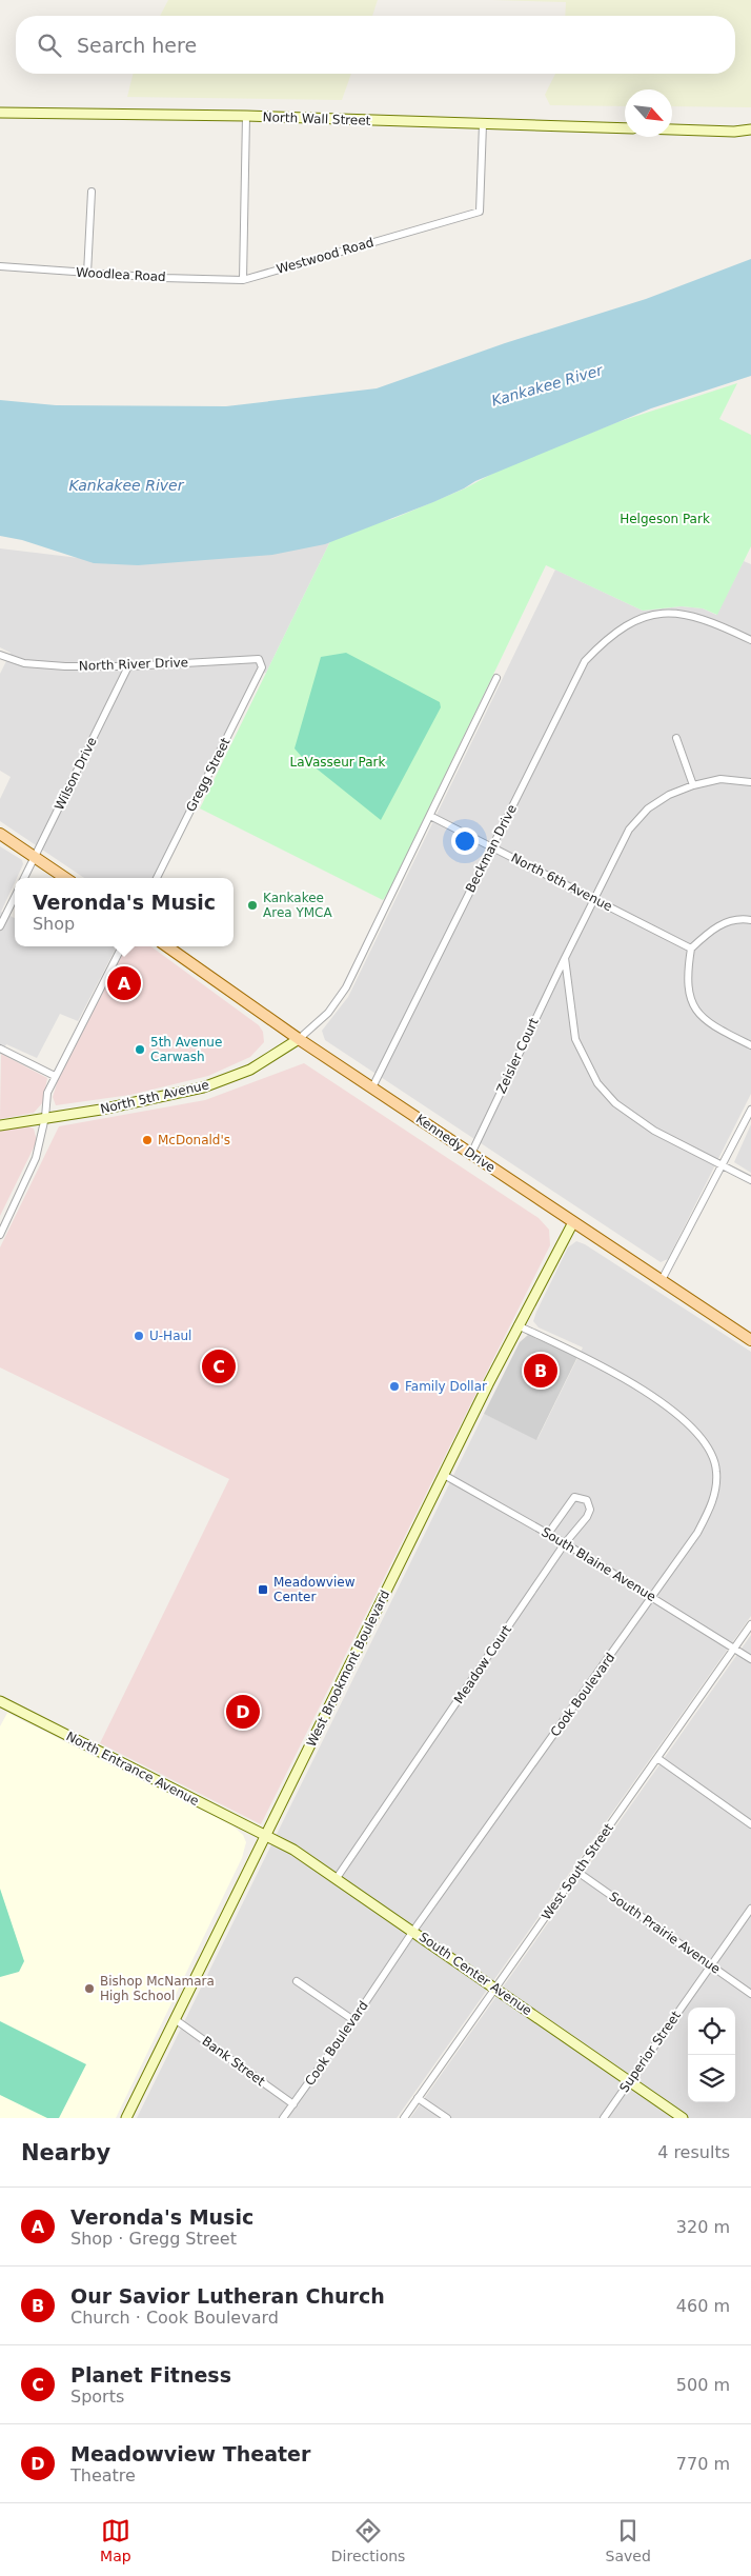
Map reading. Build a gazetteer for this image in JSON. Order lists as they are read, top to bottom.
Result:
{
  "streets": {
    "main road": [
      "North Wall Street",
      "North 5th Avenue",
      "Kennedy Drive",
      "West Brookmont Boulevard",
      "North Entrance Avenue",
      "South Center Avenue"
    ],
    "street": [
      "Westwood Road",
      "Woodlea Road",
      "North River Drive",
      "Wilson Drive",
      "Gregg Street",
      "Beckman Drive",
      "North 6th Avenue",
      "Zeisler Court",
      "South Blaine Avenue",
      "Meadow Court",
      "Cook Boulevard",
      "West South Street",
      "South Prairie Avenue",
      "Superior Street",
      "Bank Street"
    ]
  },
  "crossings": [
    ["North Wall Street", "Westwood Road"],
    ["Westwood Road", "Woodlea Road"],
    ["North River Drive", "Wilson Drive"],
    ["North River Drive", "Gregg Street"],
    ["Beckman Drive", "North 6th Avenue"],
    ["Beckman Drive", "Kennedy Drive"],
    ["North 6th Avenue", "Zeisler Court"],
    ["Zeisler Court", "Kennedy Drive"],
    ["North 5th Avenue", "Kennedy Drive"],
    ["Kennedy Drive", "West Brookmont Boulevard"],
    ["South Blaine Avenue", "Meadow Court"],
    ["South Blaine Avenue", "West Brookmont Boulevard"],
    ["South Blaine Avenue", "Cook Boulevard"],
    ["South Blaine Avenue", "West South Street"],
    ["Meadow Court", "South Center Avenue"],
    ["West Brookmont Boulevard", "Cook Boulevard"],
    ["West Brookmont Boulevard", "North Entrance Avenue"],
    ["West Brookmont Boulevard", "South Center Avenue"],
    ["West Brookmont Boulevard", "Bank Street"],
    ["Cook Boulevard", "South Center Avenue"],
    ["Cook Boulevard", "Bank Street"],
    ["North Entrance Avenue", "South Center Avenue"],
    ["West South Street", "South Prairie Avenue"],
    ["West South Street", "South Center Avenue"],
    ["South Prairie Avenue", "Superior Street"],
    ["South Center Avenue", "Superior Street"]
  ],
  "water": ["Kankakee River"],
  "parks": ["Helgeson Park", "LaVasseur Park"],
  "places": {
    "other": [
      "Kankakee Area YMCA",
      "5th Avenue Carwash",
      "McDonald's",
      "U-Haul",
      "Family Dollar",
      "Bishop McNamara High School"
    ],
    "transit": ["Meadowview Center"]
  },
  "north": "bottom right",
  "page": {
    "search": "Search here",
    "popup": ["Veronda's Music", "Shop"],
    "pins": [
      "A",
      "C",
      "B",
      "D"
    ],
    "heading": ["Nearby", "4 results"],
    "list": [
      {
        "mark": "A",
        "name": "Veronda's Music",
        "note": "Shop · Gregg Street",
        "value": "320 m"
      },
      {
        "mark": "B",
        "name": "Our Savior Lutheran Church",
        "note": "Church · Cook Boulevard",
        "value": "460 m"
      },
      {
        "mark": "C",
        "name": "Planet Fitness",
        "note": "Sports",
        "value": "500 m"
      },
      {
        "mark": "D",
        "name": "Meadowview Theater",
        "note": "Theatre",
        "value": "770 m"
      }
    ],
    "nav": ["Map", "Directions", "Saved"]
  }
}
